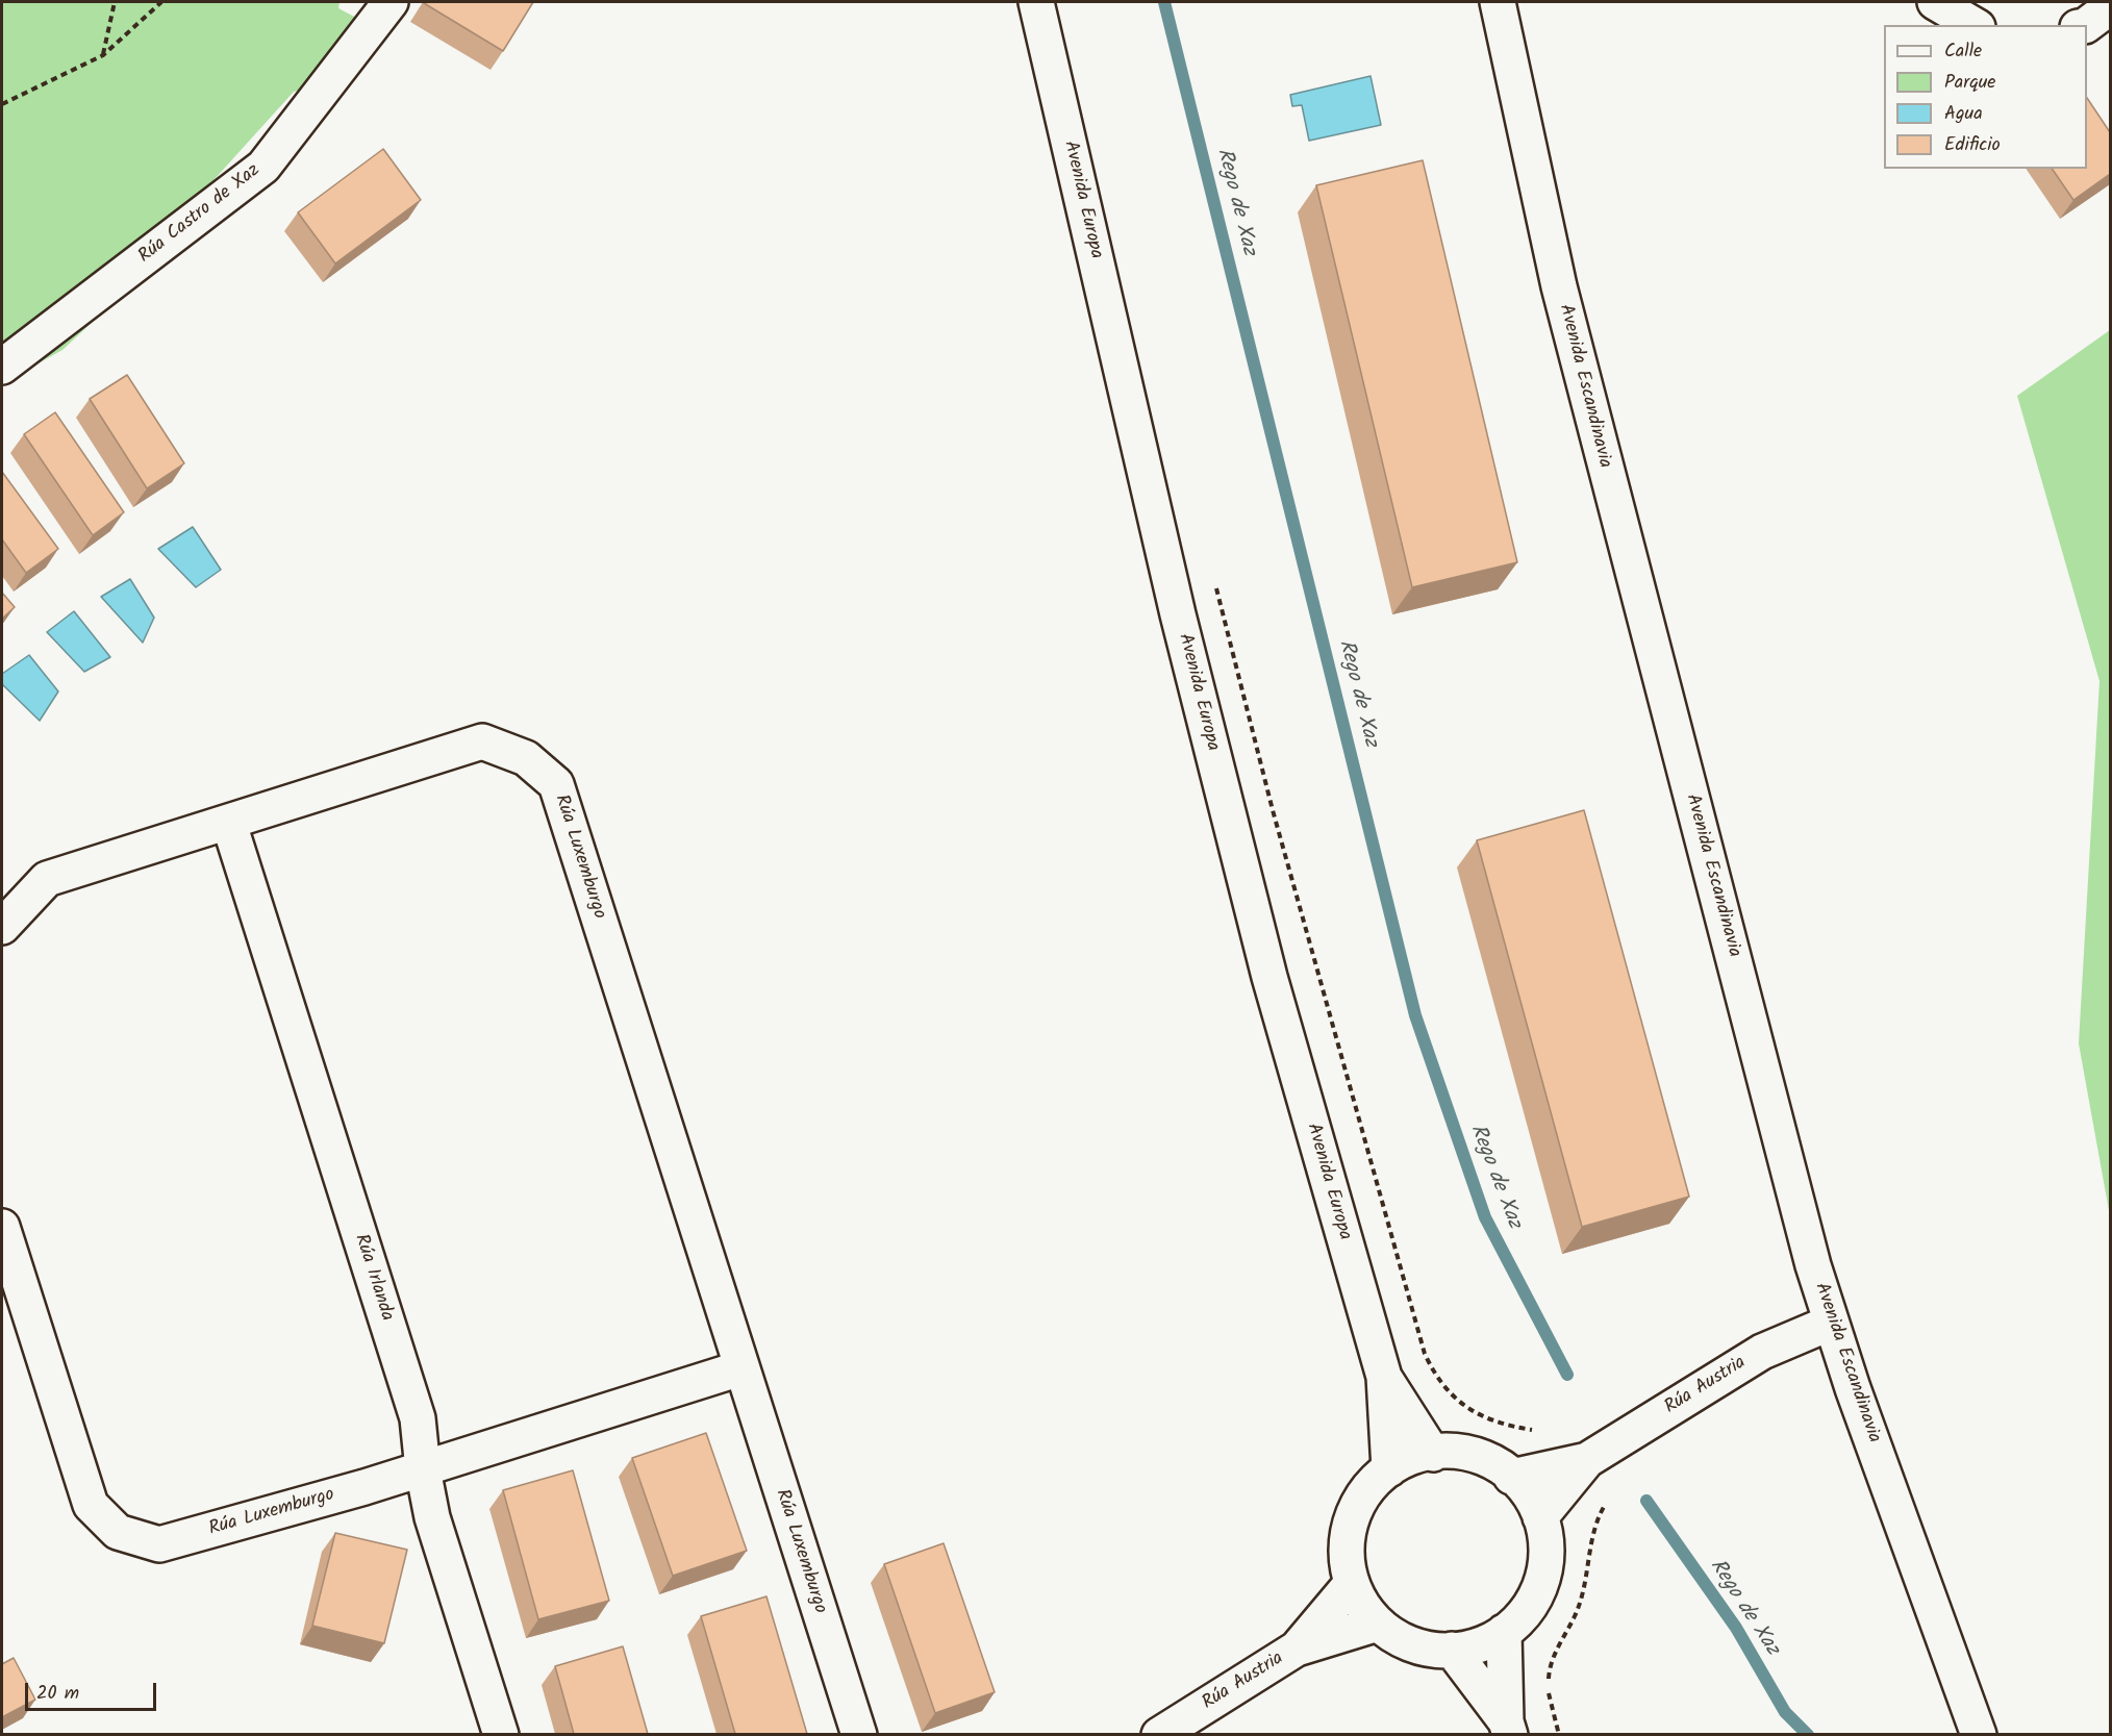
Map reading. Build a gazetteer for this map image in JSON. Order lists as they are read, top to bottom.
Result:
{
  "streets": {
    "street": [
      "Avenida Europa",
      "Rúa Castro de Xaz",
      "Avenida Escandinavia",
      "Rúa Luxemburgo",
      "Rúa Irlanda",
      "Rúa Austria"
    ]
  },
  "crossings": [
    ["Avenida Europa", "Rúa Austria"],
    ["Avenida Escandinavia", "Rúa Austria"],
    ["Rúa Luxemburgo", "Rúa Irlanda"]
  ],
  "water": ["Rego de Xaz"],
  "legend": [
    "Calle",
    "Parque",
    "Agua",
    "Edificio"
  ],
  "scale_bar": "20 m"
}
